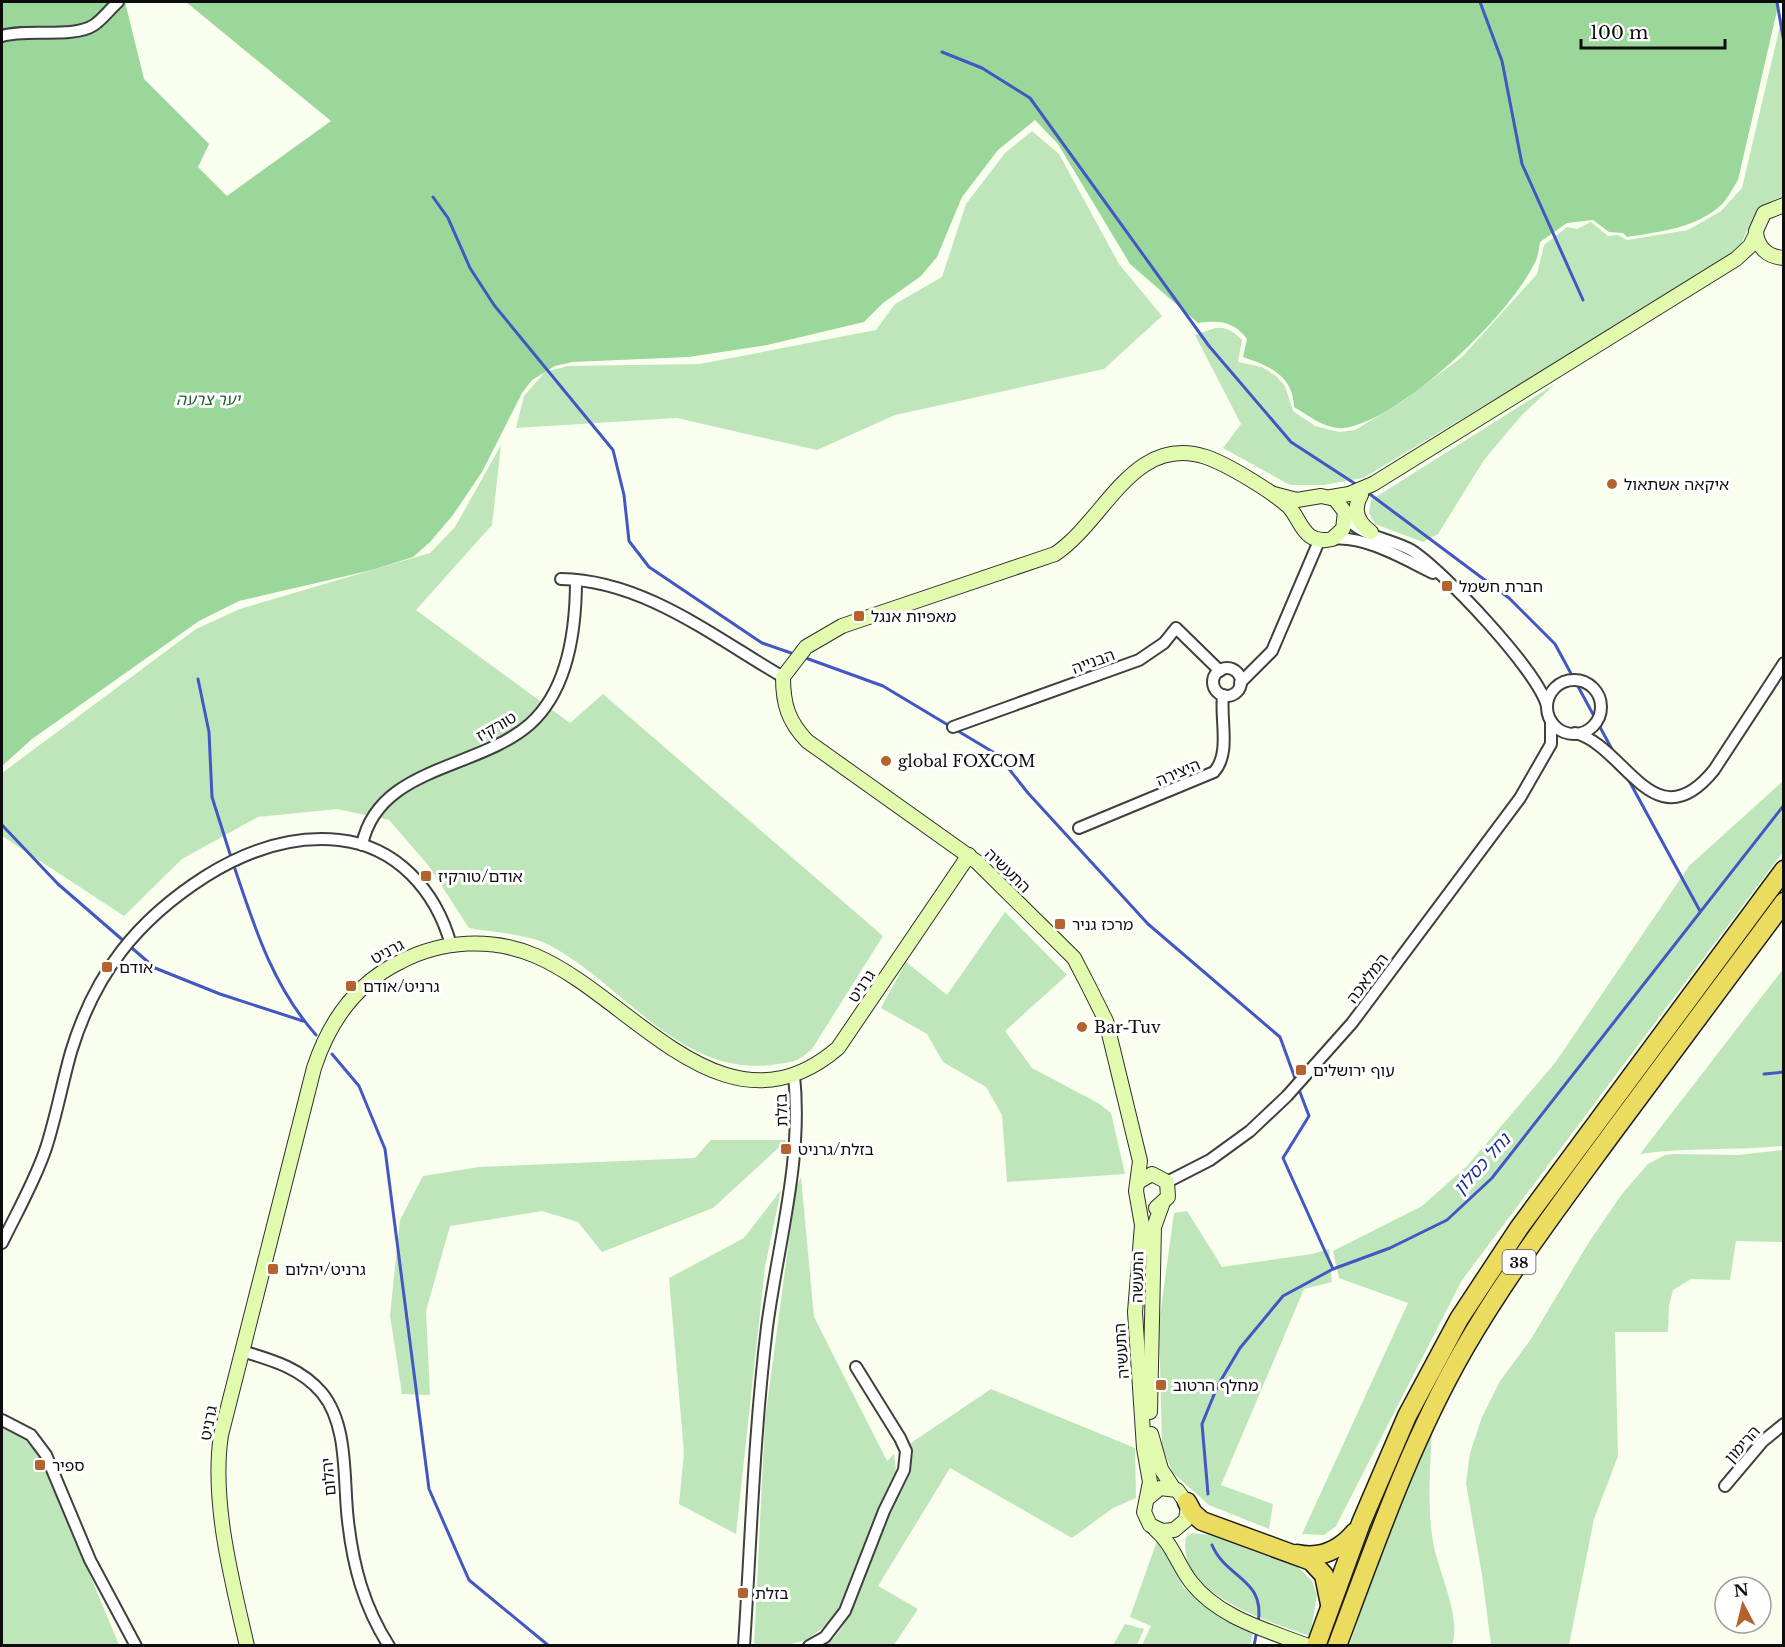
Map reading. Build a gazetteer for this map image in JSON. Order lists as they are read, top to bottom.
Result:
{
  "streets": {
    "highway": ["38"],
    "street": [
      "הבנייה",
      "טורקיז",
      "היצירה",
      "התעשיה",
      "גרניט",
      "המלאכה",
      "בזלת",
      "התעשה",
      "הרימון",
      "יהלום"
    ]
  },
  "crossings": [
    ["הבנייה", "היצירה"],
    ["התעשיה", "גרניט"],
    ["התעשיה", "המלאכה"],
    ["התעשיה", "התעשה"],
    ["גרניט", "בזלת"],
    ["גרניט", "יהלום"],
    ["המלאכה", "התעשה"]
  ],
  "water": ["נחל כסלון"],
  "parks": ["יער צרעה"],
  "places": {
    "other": ["איקאה אשתאול", "global FOXCOM", "Bar-Tuv"],
    "transit": [
      "חברת חשמל",
      "מאפיות אנגל",
      "אודם/טורקיז",
      "מרכז גניר",
      "אודם",
      "גרניט/אודם",
      "עוף ירושלים",
      "בזלת/גרניט",
      "גרניט/יהלום",
      "מחלף הרטוב",
      "ספיר",
      "בזלת"
    ]
  },
  "scale_bar": "100 m",
  "north": "top"
}
